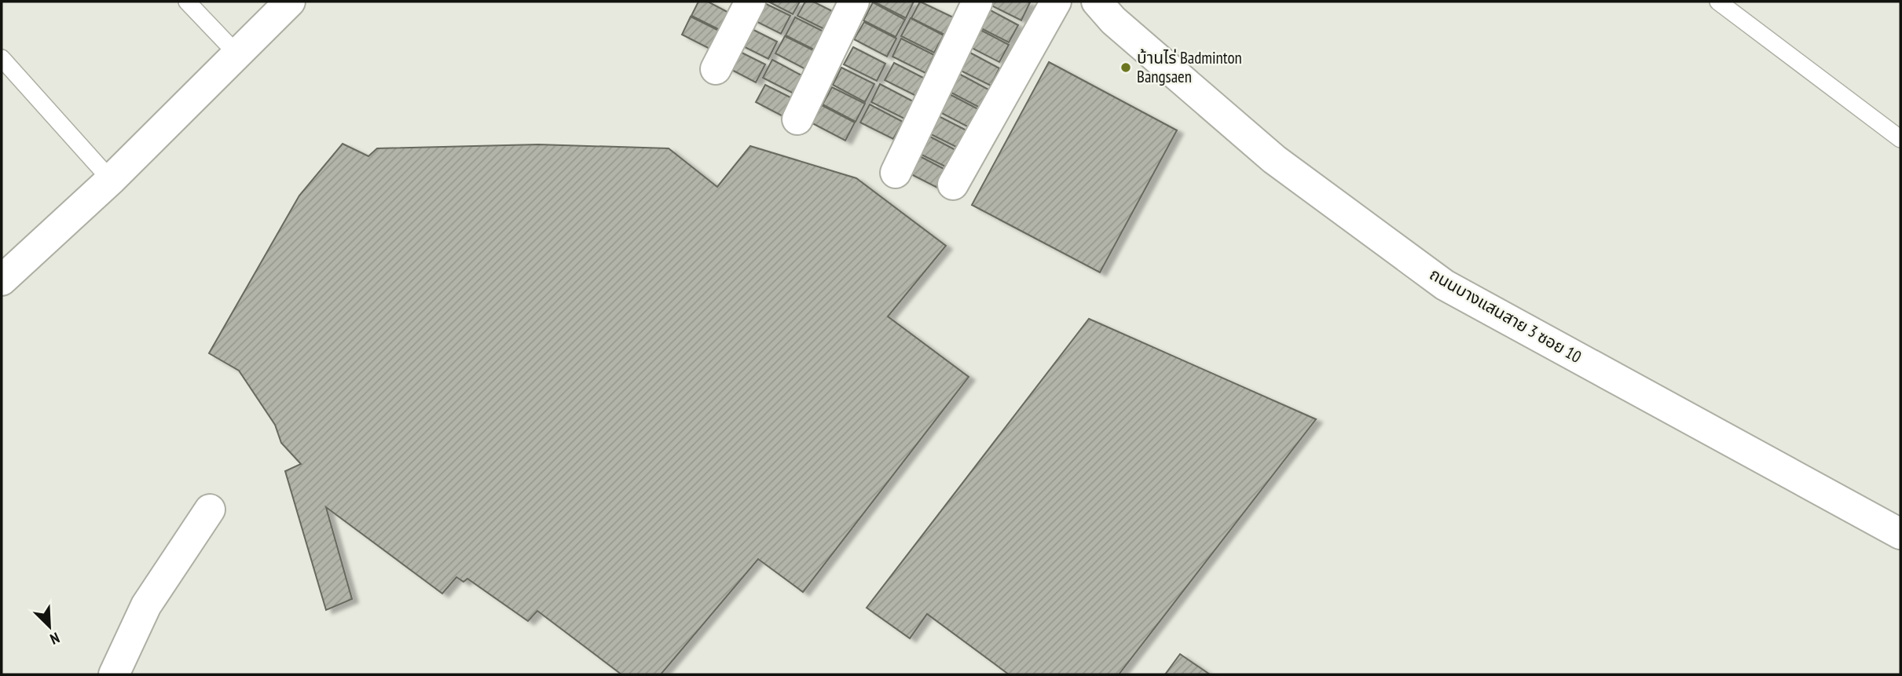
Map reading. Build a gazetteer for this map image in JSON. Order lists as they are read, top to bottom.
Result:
{
  "streets": {
    "street": ["ถนนบางแสนสาย 3 ซอย 10"]
  },
  "places": ["บ้านไร่ Badminton Bangsaen"],
  "north": "bottom right"
}
